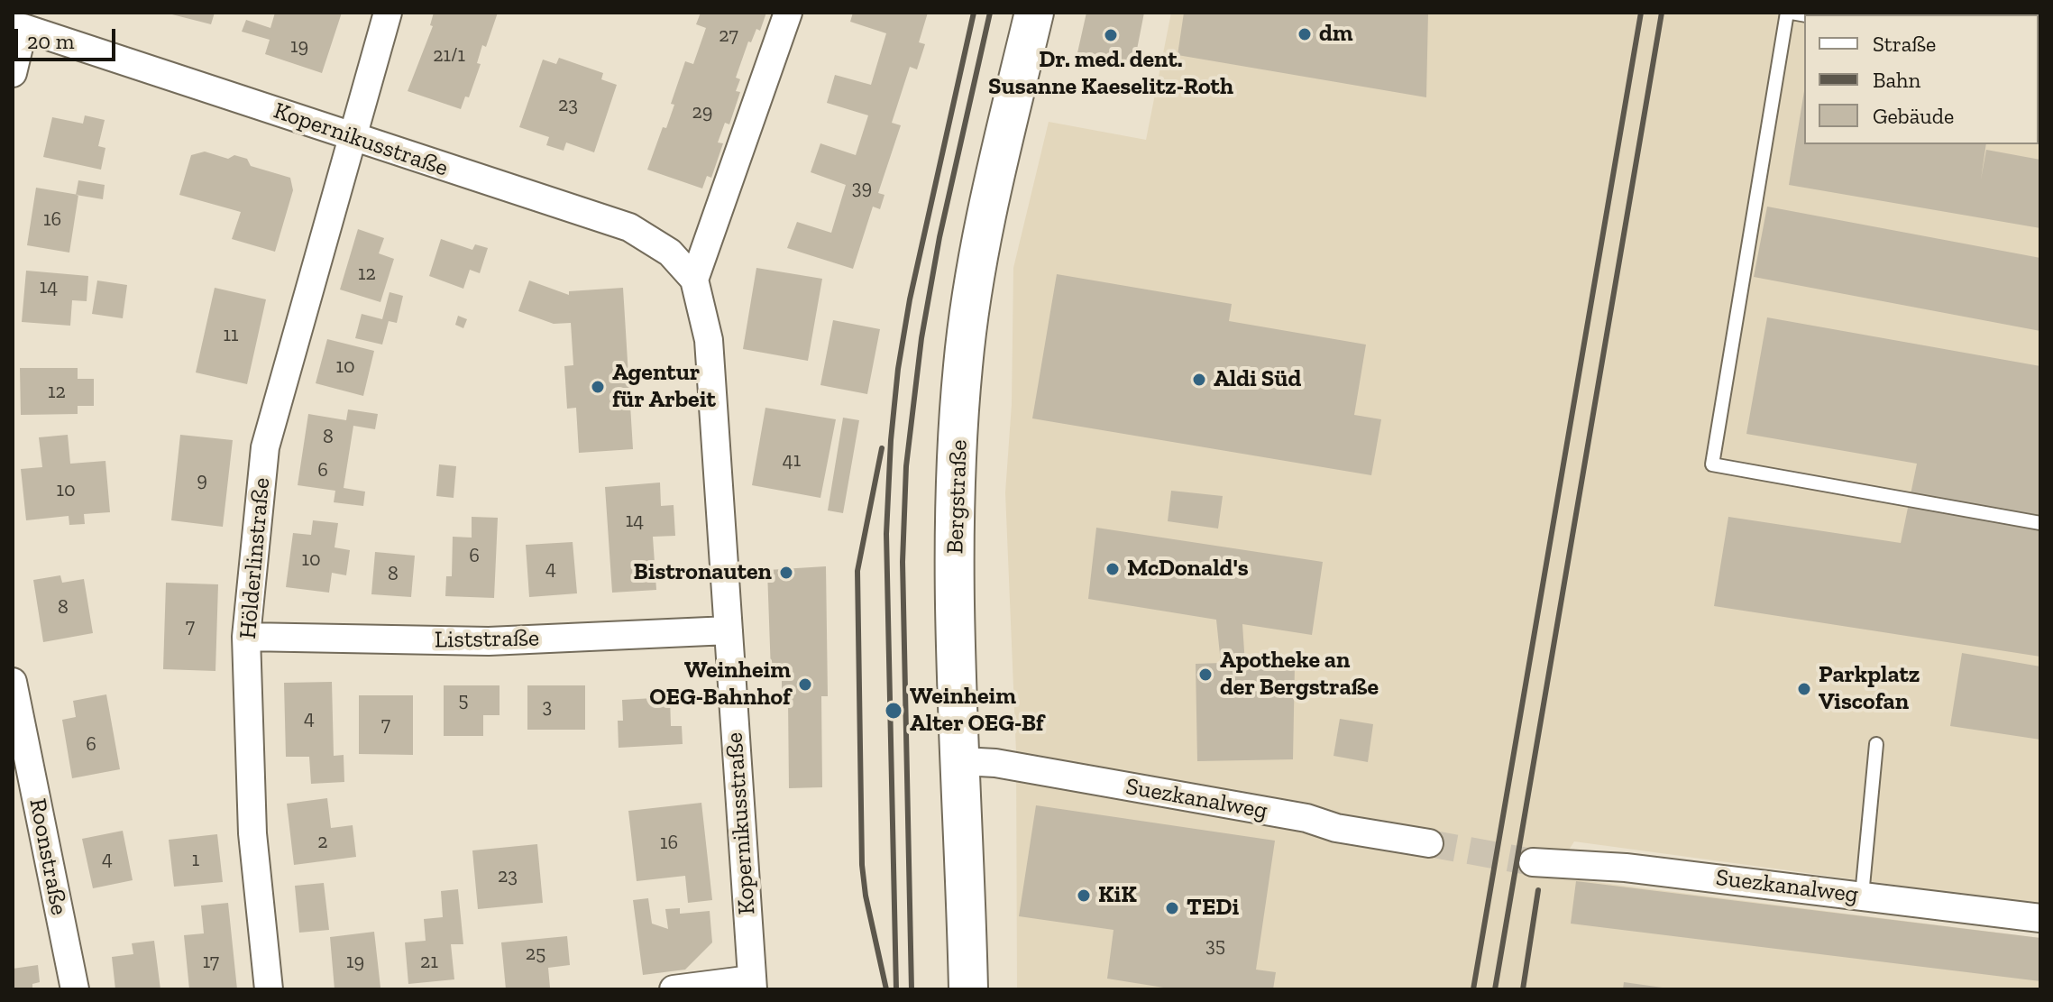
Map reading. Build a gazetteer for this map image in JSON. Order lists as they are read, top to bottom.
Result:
{
  "streets": {
    "main road": ["Bergstraße"],
    "street": [
      "Kopernikusstraße",
      "Hölderlinstraße",
      "Liststraße",
      "Suezkanalweg",
      "Roonstraße"
    ]
  },
  "crossings": [
    ["Kopernikusstraße", "Hölderlinstraße"],
    ["Kopernikusstraße", "Liststraße"],
    ["Bergstraße", "Suezkanalweg"],
    ["Hölderlinstraße", "Liststraße"]
  ],
  "places": [
    "dm",
    "Dr. med. dent. Susanne Kaeselitz-Roth",
    "Aldi Süd",
    "Agentur für Arbeit",
    "McDonald's",
    "Bistronauten",
    "Apotheke an der Bergstraße",
    "Weinheim OEG-Bahnhof",
    "Parkplatz Viscofan",
    "Weinheim Alter OEG-Bf",
    "KiK",
    "TEDi"
  ],
  "house_numbers": [
    "27",
    "19",
    "21/1",
    "23",
    "29",
    "39",
    "16",
    "12",
    "14",
    "11",
    "10",
    "12",
    "8",
    "41",
    "6",
    "9",
    "10",
    "14",
    "6",
    "10",
    "4",
    "8",
    "8",
    "7",
    "5",
    "3",
    "4",
    "7",
    "6",
    "2",
    "16",
    "4",
    "1",
    "23",
    "35",
    "25",
    "17",
    "19",
    "21"
  ],
  "legend": ["Straße", "Bahn", "Gebäude"],
  "scale_bar": "20 m"
}
